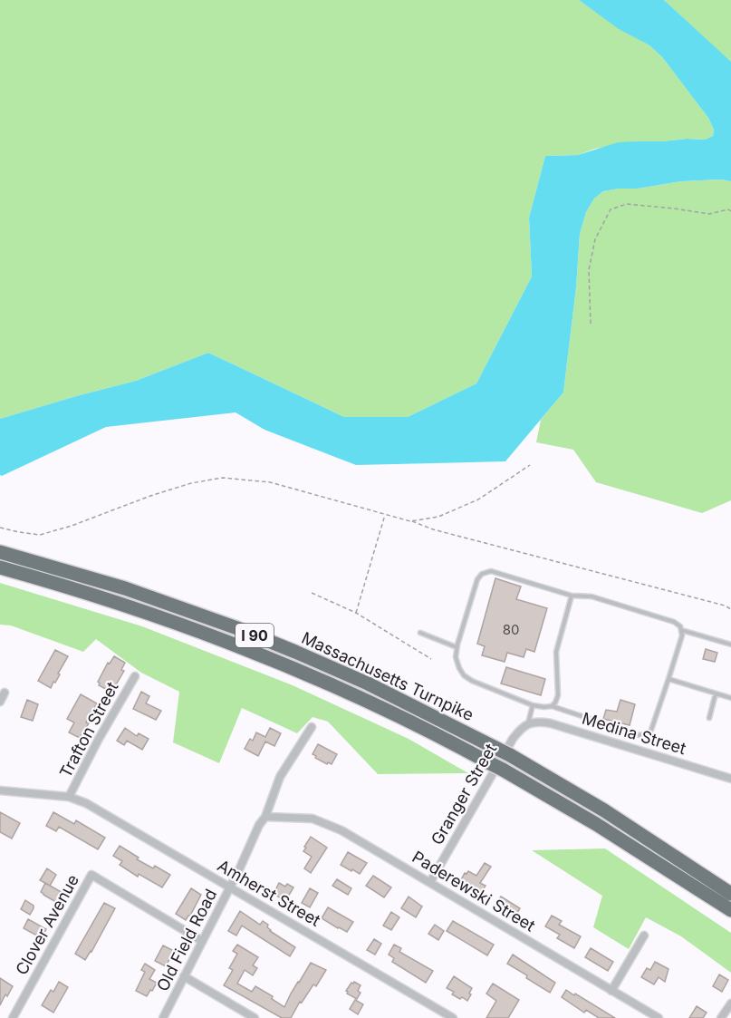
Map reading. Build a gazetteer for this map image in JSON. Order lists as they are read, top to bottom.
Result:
{
  "streets": {
    "highway": ["I 90", "Massachusetts Turnpike"],
    "street": [
      "Trafton Street",
      "Medina Street",
      "Granger Street",
      "Paderewski Street",
      "Amherst Street",
      "Clover Avenue",
      "Old Field Road"
    ]
  },
  "crossings": [
    ["Trafton Street", "Amherst Street"],
    ["Medina Street", "Granger Street"],
    ["Granger Street", "Paderewski Street"],
    ["Paderewski Street", "Old Field Road"],
    ["Amherst Street", "Old Field Road"],
    ["Clover Avenue", "Old Field Road"]
  ],
  "house_numbers": ["80"]
}
